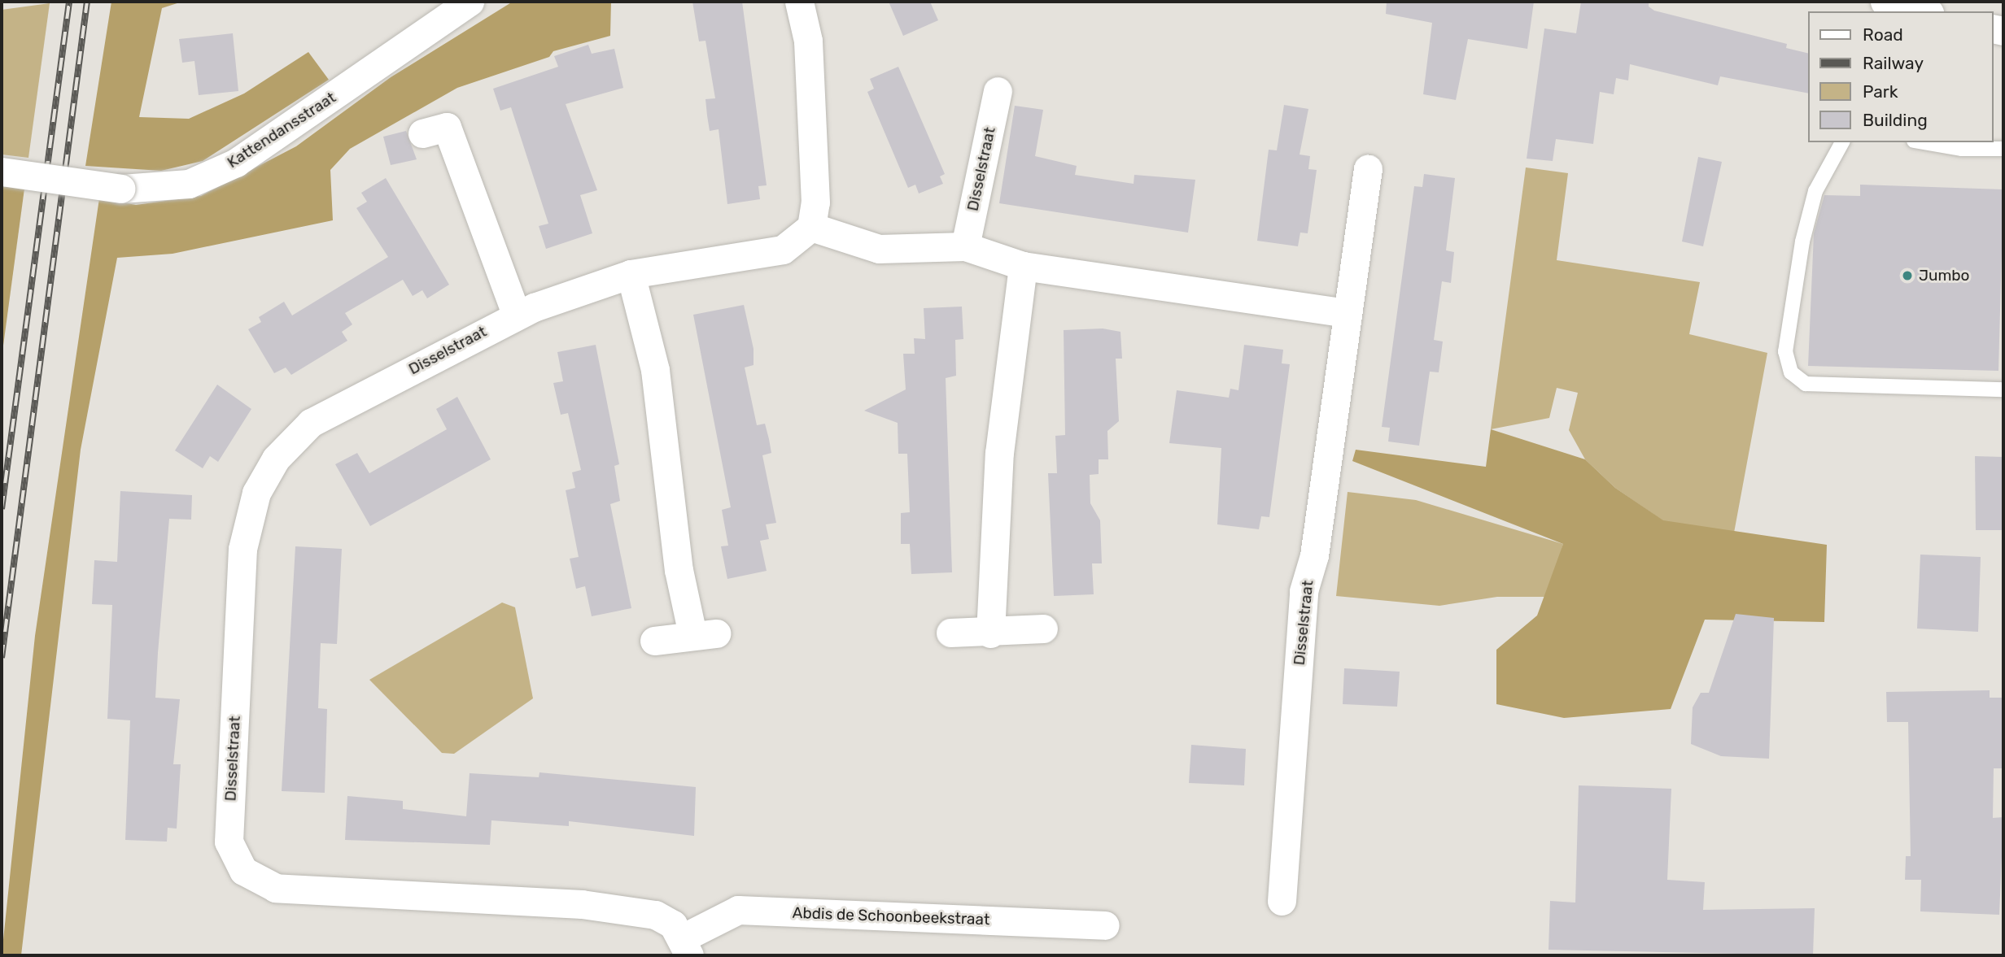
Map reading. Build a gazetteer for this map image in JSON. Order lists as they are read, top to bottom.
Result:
{
  "streets": {
    "street": ["Kattendansstraat", "Disselstraat", "Abdis de Schoonbeekstraat"]
  },
  "crossings": [
    ["Disselstraat", "Abdis de Schoonbeekstraat"]
  ],
  "places": ["Jumbo"],
  "legend": [
    "Road",
    "Railway",
    "Park",
    "Building"
  ]
}
